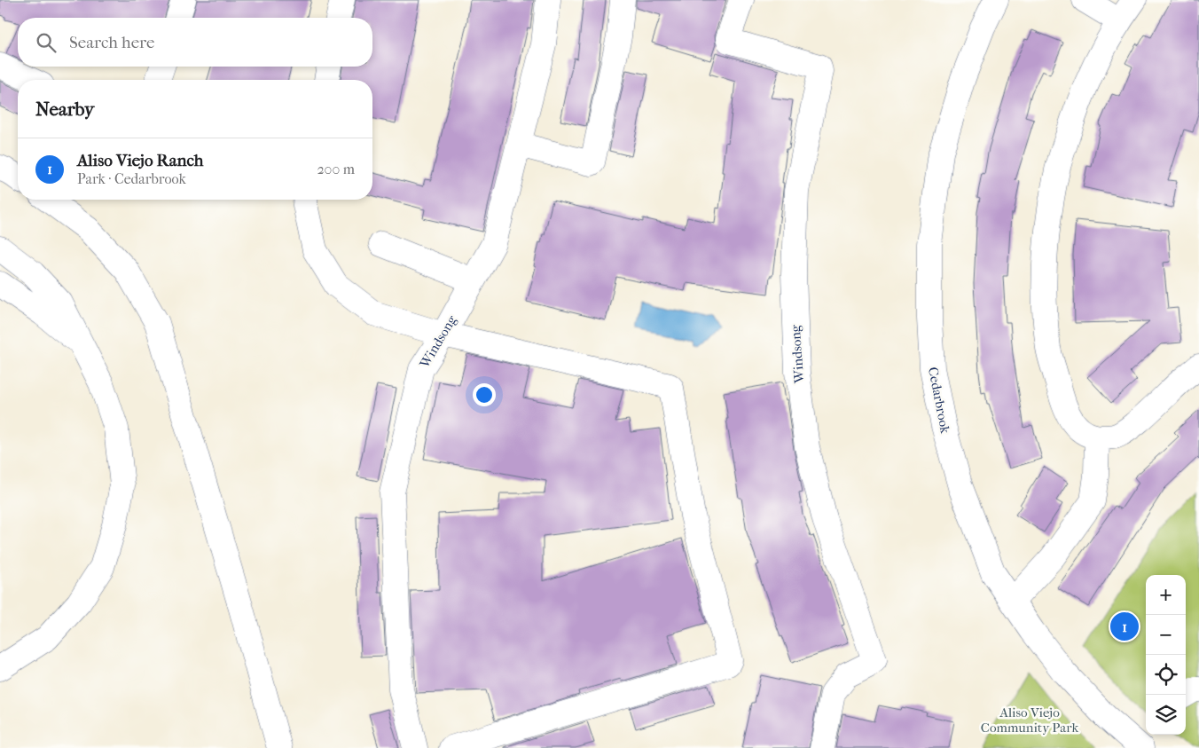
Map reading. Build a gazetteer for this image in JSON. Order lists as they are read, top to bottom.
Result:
{
  "streets": {
    "main road": ["Windsong", "Cedarbrook"]
  },
  "parks": ["Aliso Viejo Community Park"],
  "page": {
    "search": "Search here",
    "heading": "Nearby",
    "list": [
      {
        "mark": "1",
        "name": "Aliso Viejo Ranch",
        "note": "Park · Cedarbrook",
        "value": "200 m"
      }
    ],
    "map_buttons": ["+", "−"],
    "pins": "1"
  }
}
